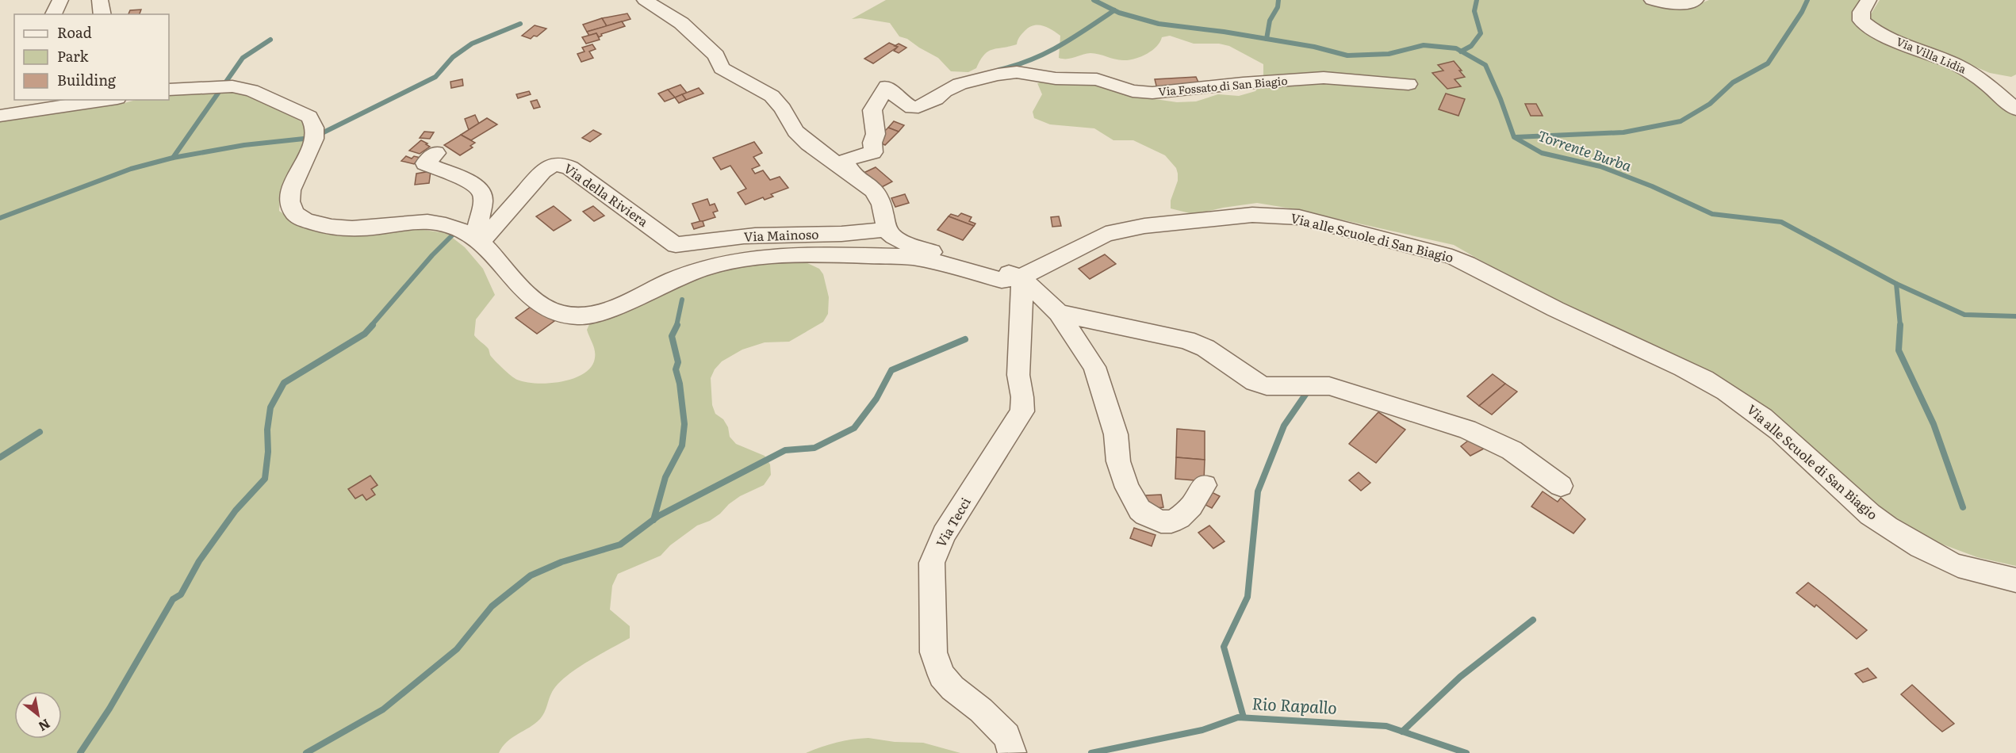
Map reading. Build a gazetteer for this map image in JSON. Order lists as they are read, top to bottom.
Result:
{
  "streets": {
    "street": [
      "Via Villa Lidia",
      "Via Fossato di San Biagio",
      "Via della Riviera",
      "Via Mainoso",
      "Via alle Scuole di San Biagio",
      "Via Tecci"
    ]
  },
  "crossings": [
    ["Via della Riviera", "Via Mainoso"],
    ["Via della Riviera", "Via alle Scuole di San Biagio"],
    ["Via alle Scuole di San Biagio", "Via Tecci"]
  ],
  "water": ["Torrente Burba", "Rio Rapallo"],
  "legend": ["Road", "Park", "Building"],
  "north": "bottom right"
}
